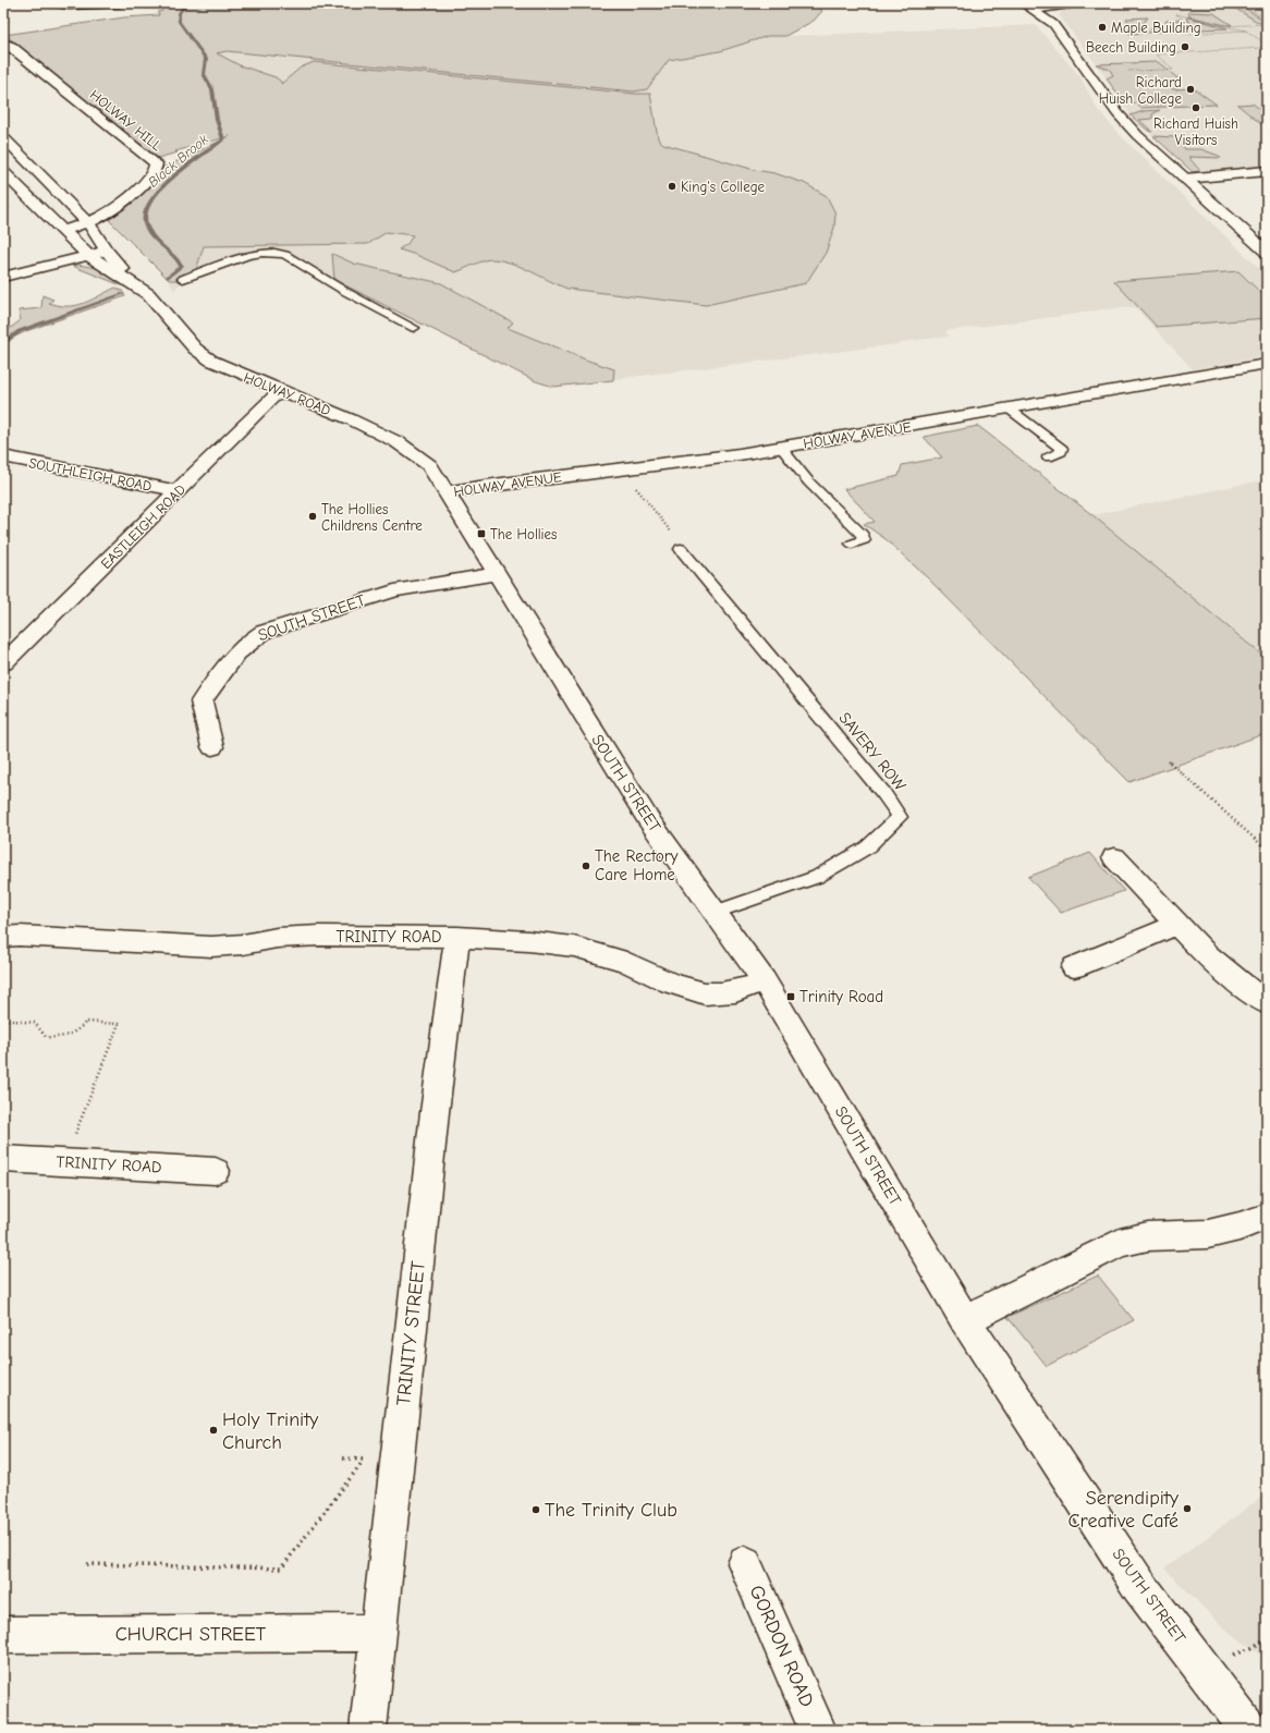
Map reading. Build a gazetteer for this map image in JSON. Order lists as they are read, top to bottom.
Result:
{
  "streets": {
    "street": [
      "HOLWAY HILL",
      "HOLWAY ROAD",
      "HOLWAY AVENUE",
      "SOUTHLEIGH ROAD",
      "EASTLEIGH ROAD",
      "SOUTH STREET",
      "TRINITY ROAD",
      "TRINITY STREET",
      "CHURCH STREET",
      "GORDON ROAD"
    ],
    "lane": ["SAVERY ROW"]
  },
  "crossings": [
    ["HOLWAY HILL", "HOLWAY ROAD"],
    ["HOLWAY ROAD", "HOLWAY AVENUE"],
    ["HOLWAY ROAD", "EASTLEIGH ROAD"],
    ["HOLWAY ROAD", "SOUTH STREET"],
    ["HOLWAY AVENUE", "SOUTH STREET"],
    ["SOUTHLEIGH ROAD", "EASTLEIGH ROAD"],
    ["SOUTH STREET", "SAVERY ROW"],
    ["SOUTH STREET", "TRINITY ROAD"],
    ["TRINITY ROAD", "TRINITY STREET"],
    ["TRINITY STREET", "CHURCH STREET"]
  ],
  "water": ["Black Brook"],
  "places": {
    "other": [
      "Maple Building",
      "Beech Building",
      "Richard Huish College",
      "Richard Huish Visitors",
      "King's College",
      "The Hollies Childrens Centre",
      "The Rectory Care Home",
      "Holy Trinity Church",
      "Serendipity Creative Café",
      "The Trinity Club"
    ],
    "transit": ["The Hollies", "Trinity Road"]
  }
}
